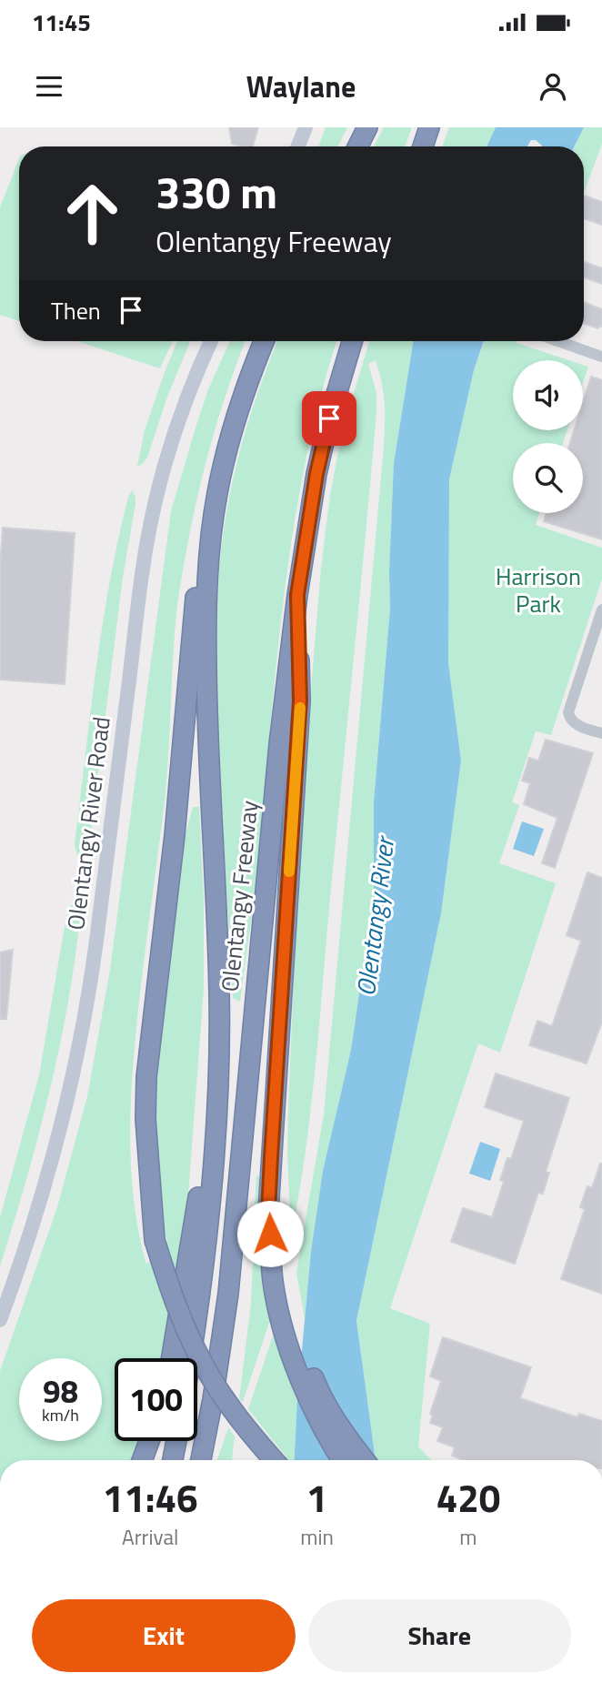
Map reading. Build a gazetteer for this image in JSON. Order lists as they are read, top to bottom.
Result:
{
  "streets": {
    "highway": ["Olentangy Freeway"],
    "main road": ["Olentangy River Road"]
  },
  "water": ["Olentangy River"],
  "parks": ["Harrison Park"],
  "page": {
    "status": "11:45",
    "header": "Waylane",
    "turn": ["330 m", "Olentangy Freeway"],
    "then": "Then",
    "speed": "98 km/h",
    "limit": "100",
    "eta": [
      "11:46",
      "Arrival",
      "1",
      "min",
      "420",
      "m"
    ],
    "buttons": ["Exit", "Share"]
  }
}
